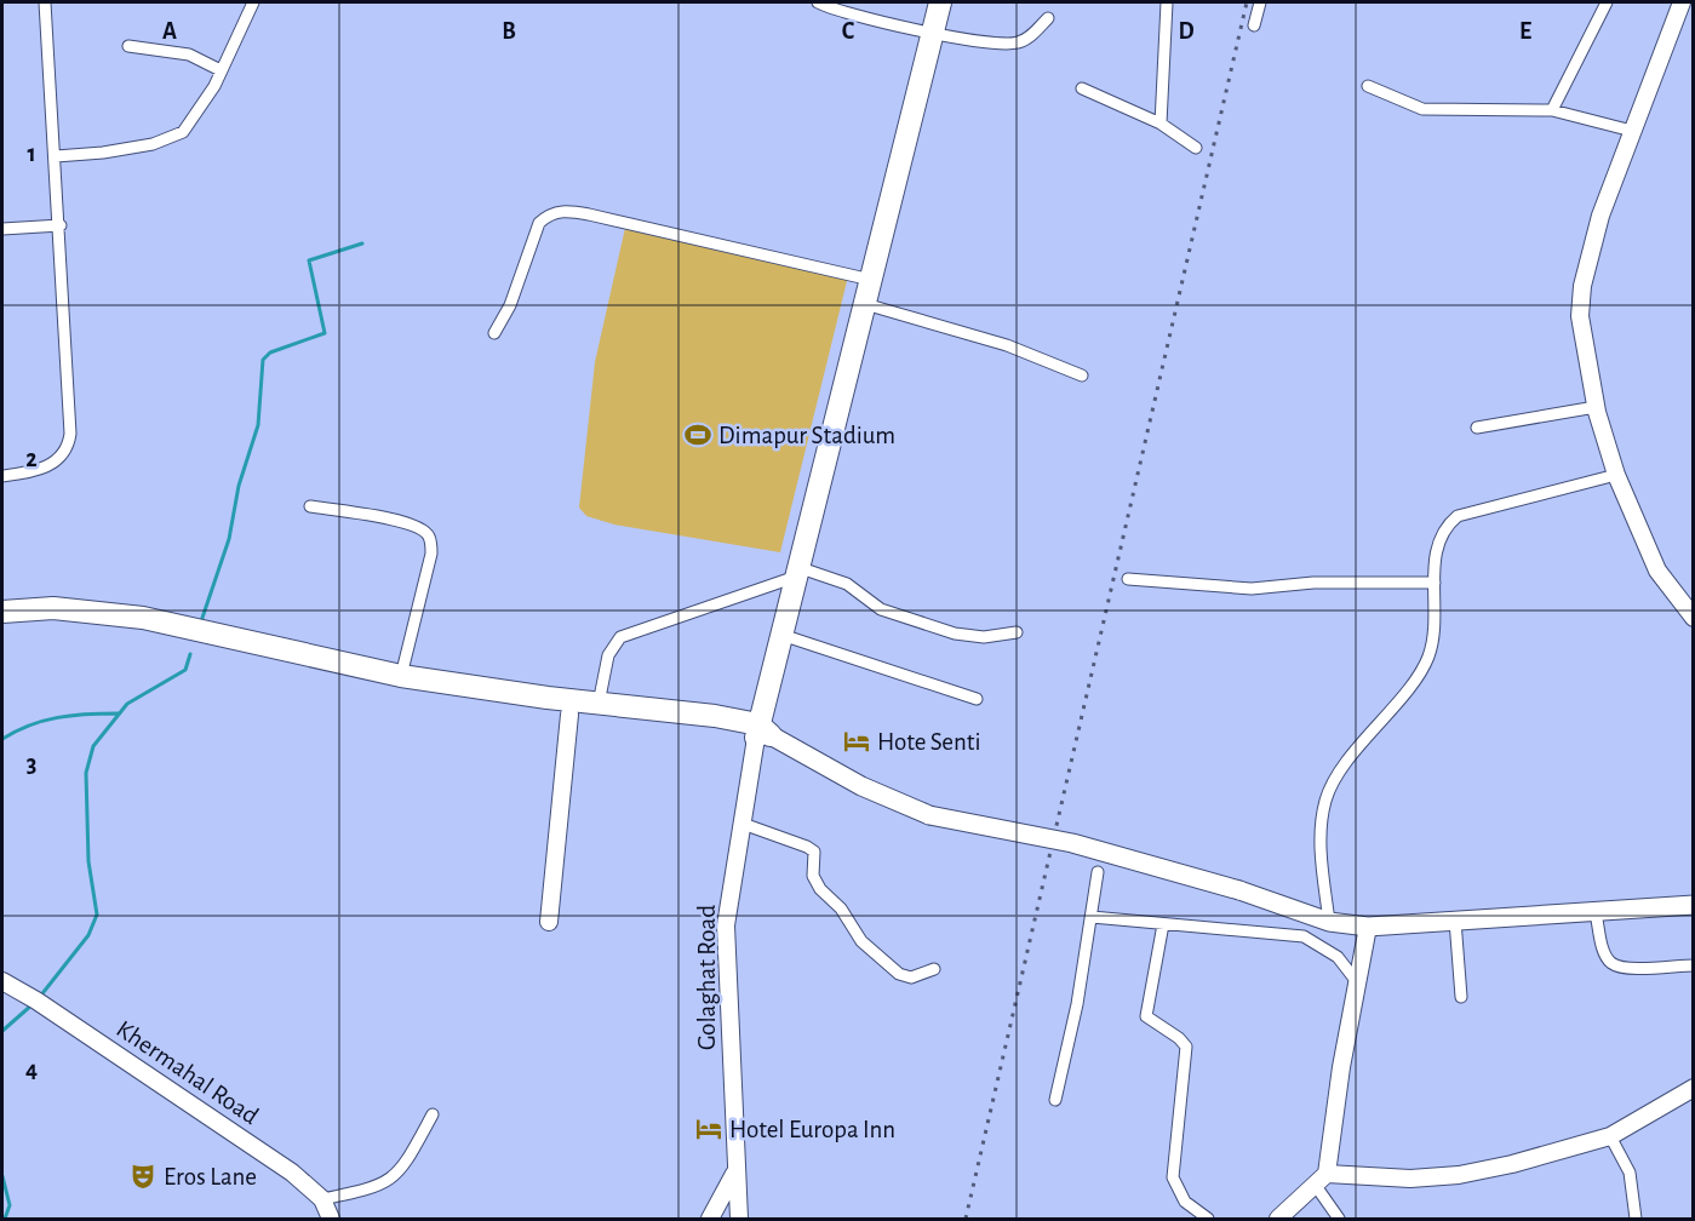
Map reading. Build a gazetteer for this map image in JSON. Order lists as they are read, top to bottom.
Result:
{
  "streets": {
    "street": ["Golaghat Road", "Khermahal Road"]
  },
  "places": {
    "sports": ["Dimapur Stadium"],
    "hotel": ["Hote Senti", "Hotel Europa Inn"],
    "theatre": ["Eros Lane"]
  },
  "grid": {
    "columns": [
      "A",
      "B",
      "C",
      "D",
      "E"
    ],
    "rows": [
      "1",
      "2",
      "3",
      "4"
    ]
  }
}
